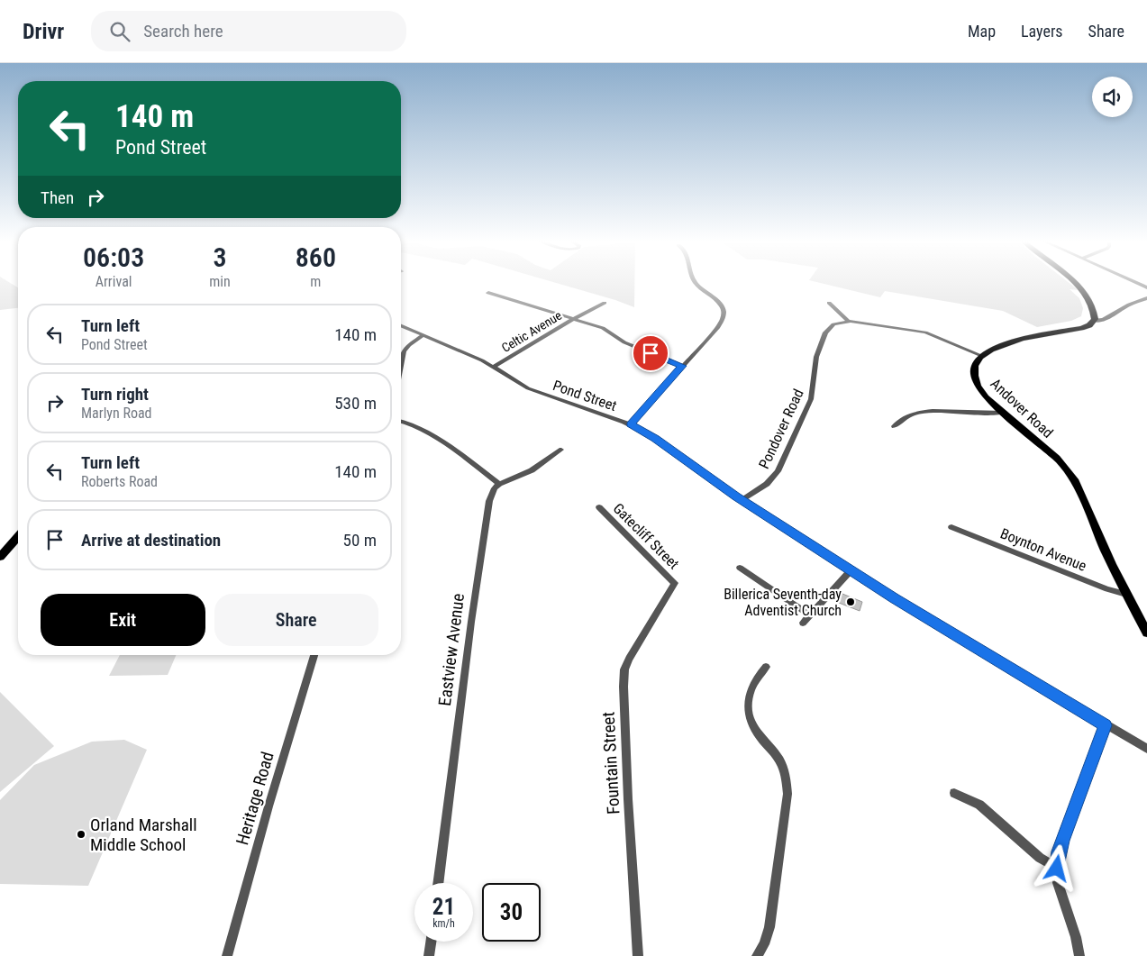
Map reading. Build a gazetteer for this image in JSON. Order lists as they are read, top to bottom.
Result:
{
  "streets": {
    "main road": ["Andover Road"],
    "street": [
      "Celtic Avenue",
      "Pond Street",
      "Pondover Road",
      "Gatecliff Street",
      "Boynton Avenue",
      "Eastview Avenue",
      "Fountain Street",
      "Heritage Road"
    ]
  },
  "crossings": [
    ["Celtic Avenue", "Pond Street"],
    ["Pond Street", "Pondover Road"],
    ["Andover Road", "Boynton Avenue"],
    ["Gatecliff Street", "Fountain Street"]
  ],
  "places": ["Billerica Seventh-day Adventist Church", "Orland Marshall Middle School"],
  "page": {
    "header": "Drivr",
    "search": "Search here",
    "nav": ["Map", "Layers", "Share"],
    "turn": ["140 m", "Pond Street"],
    "then": "Then",
    "eta": [
      "06:03",
      "Arrival",
      "3",
      "min",
      "860",
      "m"
    ],
    "list": [
      {
        "name": "Turn left",
        "note": "Pond Street",
        "value": "140 m"
      },
      {
        "name": "Turn right",
        "note": "Marlyn Road",
        "value": "530 m"
      },
      {
        "name": "Turn left",
        "note": "Roberts Road",
        "value": "140 m"
      },
      {
        "name": "Arrive at destination",
        "value": "50 m"
      }
    ],
    "buttons": ["Exit", "Share"],
    "speed": "21 km/h",
    "limit": "30"
  }
}
